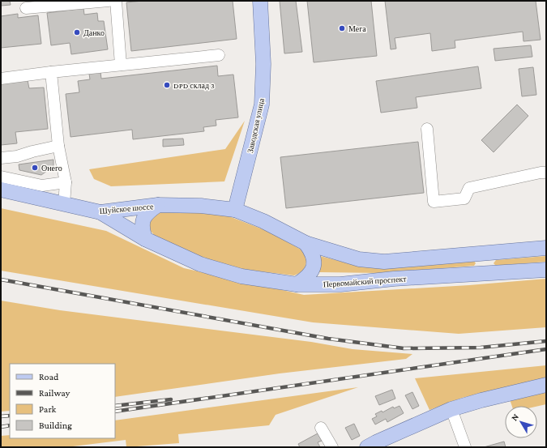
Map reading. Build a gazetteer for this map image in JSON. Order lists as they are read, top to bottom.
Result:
{
  "streets": {
    "main road": ["Заводская улица", "Шуйское шоссе", "Первомайский проспект"]
  },
  "crossings": [
    ["Заводская улица", "Шуйское шоссе"],
    ["Шуйское шоссе", "Первомайский проспект"]
  ],
  "places": [
    "Мега",
    "Данко",
    "DPD склад 3",
    "Онего"
  ],
  "legend": [
    "Road",
    "Railway",
    "Park",
    "Building"
  ],
  "north": "top left"
}
